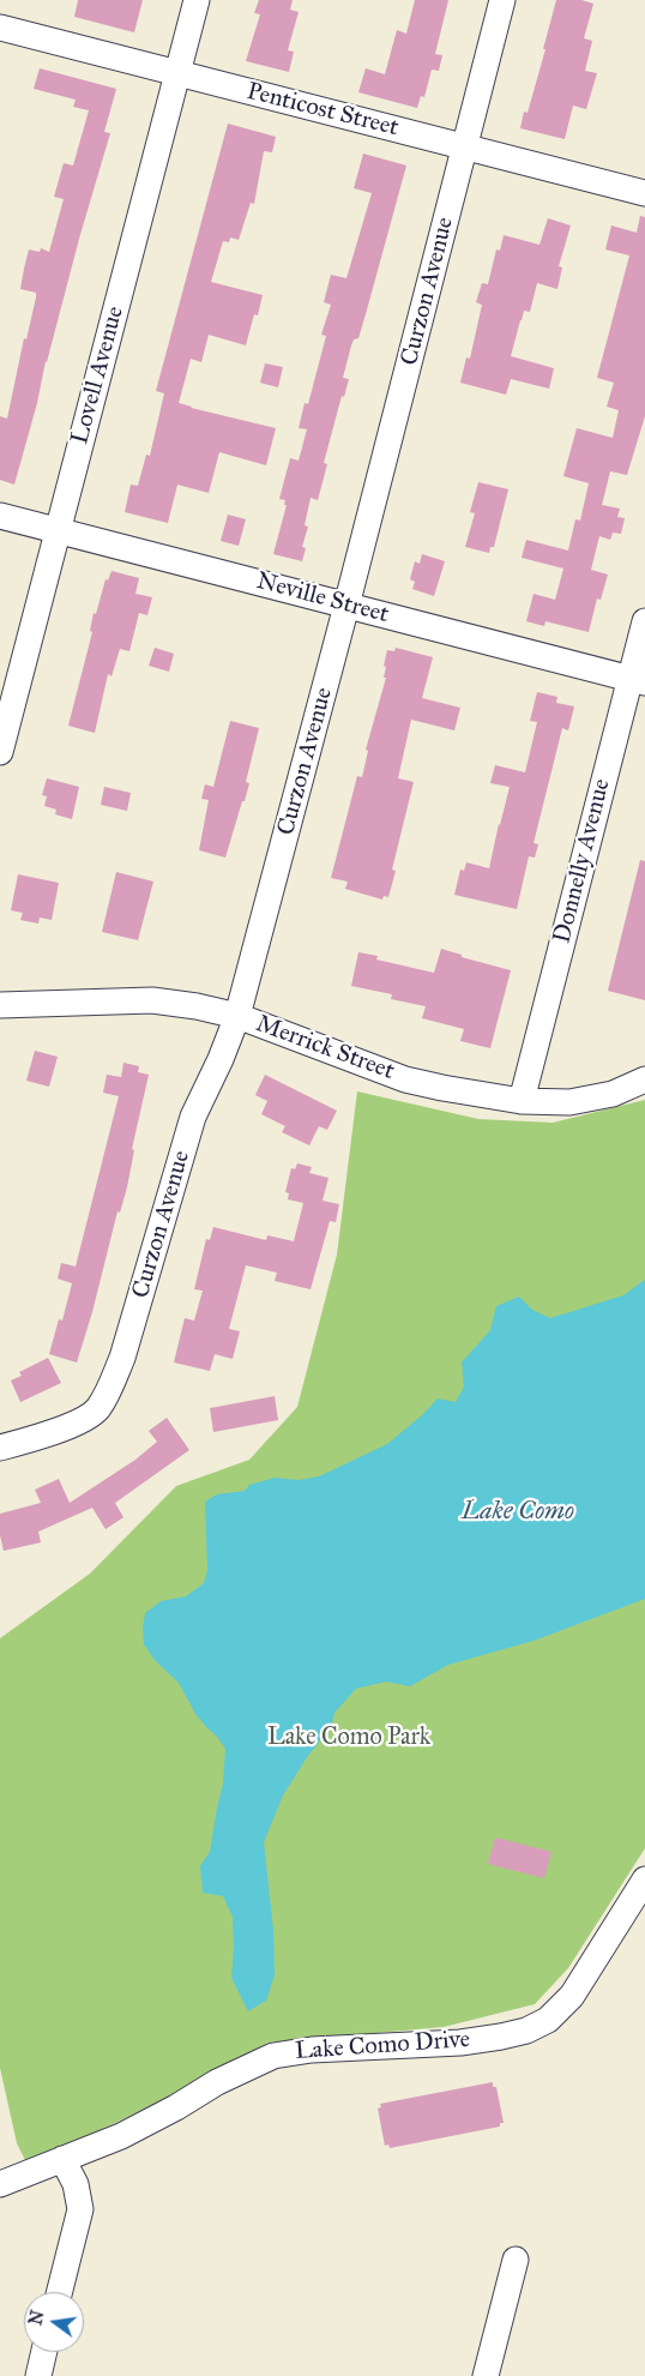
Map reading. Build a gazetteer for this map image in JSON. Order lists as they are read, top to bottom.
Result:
{
  "streets": {
    "street": [
      "Penticost Street",
      "Curzon Avenue",
      "Lovell Avenue",
      "Neville Street",
      "Donnelly Avenue",
      "Merrick Street",
      "Lake Como Drive"
    ]
  },
  "crossings": [
    ["Penticost Street", "Curzon Avenue"],
    ["Penticost Street", "Lovell Avenue"],
    ["Curzon Avenue", "Neville Street"],
    ["Curzon Avenue", "Merrick Street"],
    ["Lovell Avenue", "Neville Street"],
    ["Neville Street", "Donnelly Avenue"],
    ["Donnelly Avenue", "Merrick Street"]
  ],
  "water": ["Lake Como"],
  "parks": ["Lake Como Park"],
  "north": "left"
}
